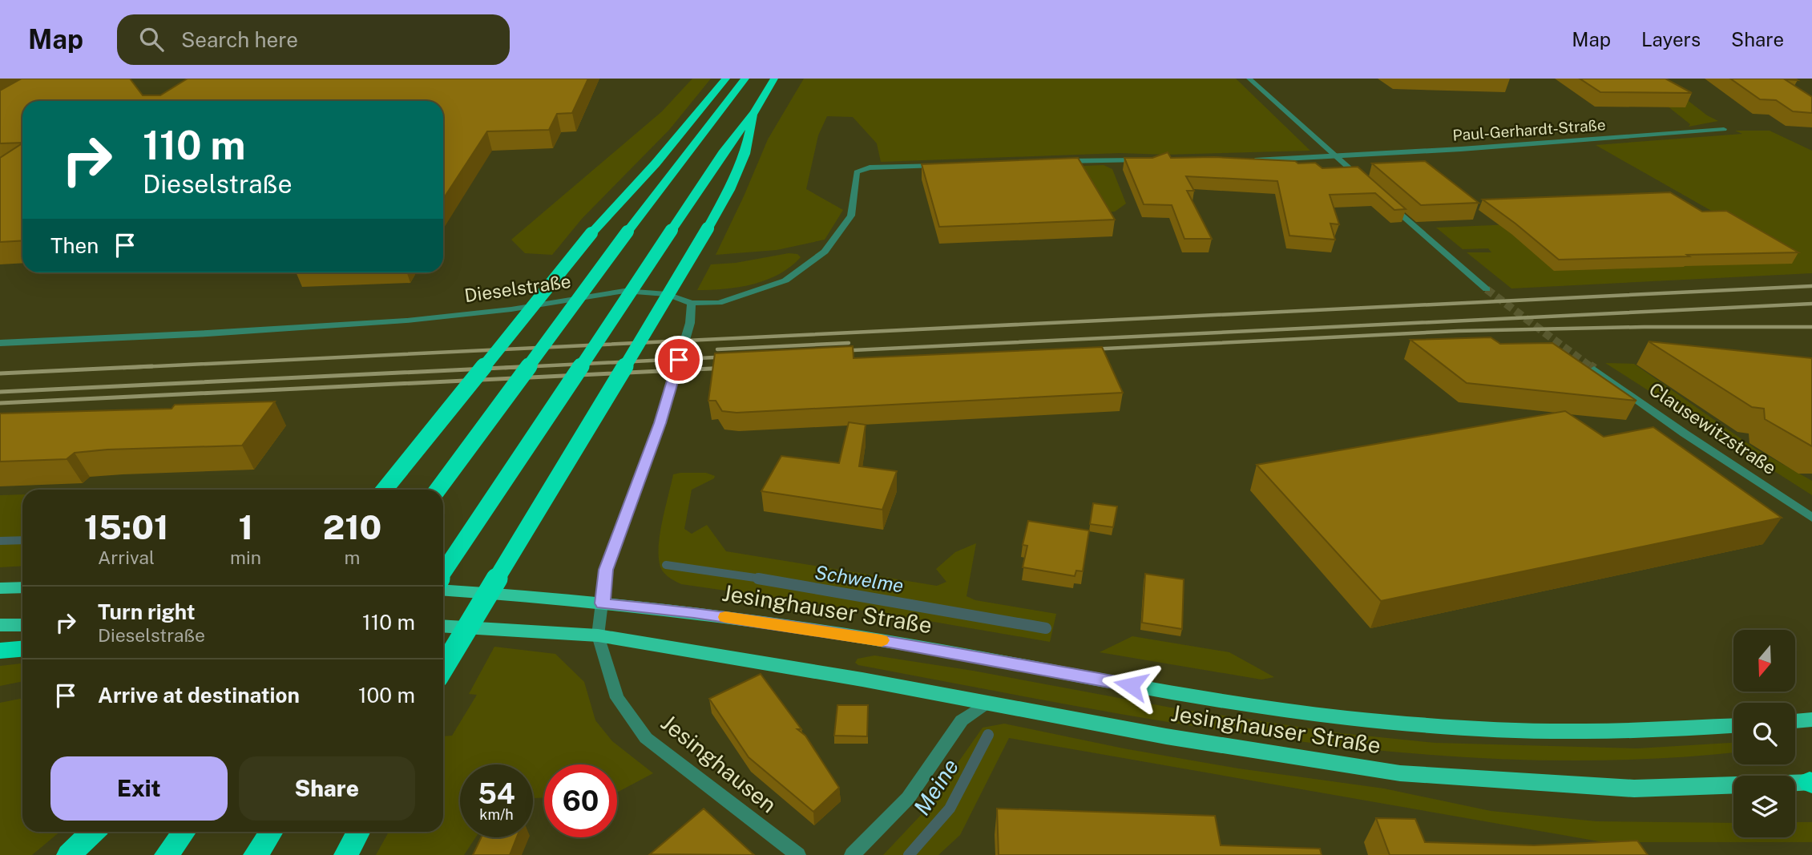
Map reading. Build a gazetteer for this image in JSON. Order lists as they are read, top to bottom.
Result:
{
  "streets": {
    "main road": ["Jesinghauser Straße"],
    "street": [
      "Paul-Gerhardt-Straße",
      "Dieselstraße",
      "Clausewitzstraße",
      "Jesinghausen"
    ]
  },
  "crossings": [
    ["Jesinghauser Straße", "Jesinghausen"]
  ],
  "water": ["Schwelme", "Meine"],
  "north": "bottom",
  "page": {
    "header": "Map",
    "search": "Search here",
    "nav": ["Map", "Layers", "Share"],
    "turn": ["110 m", "Dieselstraße"],
    "then": "Then",
    "eta": [
      "15:01",
      "Arrival",
      "1",
      "min",
      "210",
      "m"
    ],
    "list": [
      {
        "name": "Turn right",
        "note": "Dieselstraße",
        "value": "110 m"
      },
      {
        "name": "Arrive at destination",
        "value": "100 m"
      }
    ],
    "buttons": ["Exit", "Share"],
    "speed": "54 km/h",
    "limit": "60"
  }
}
